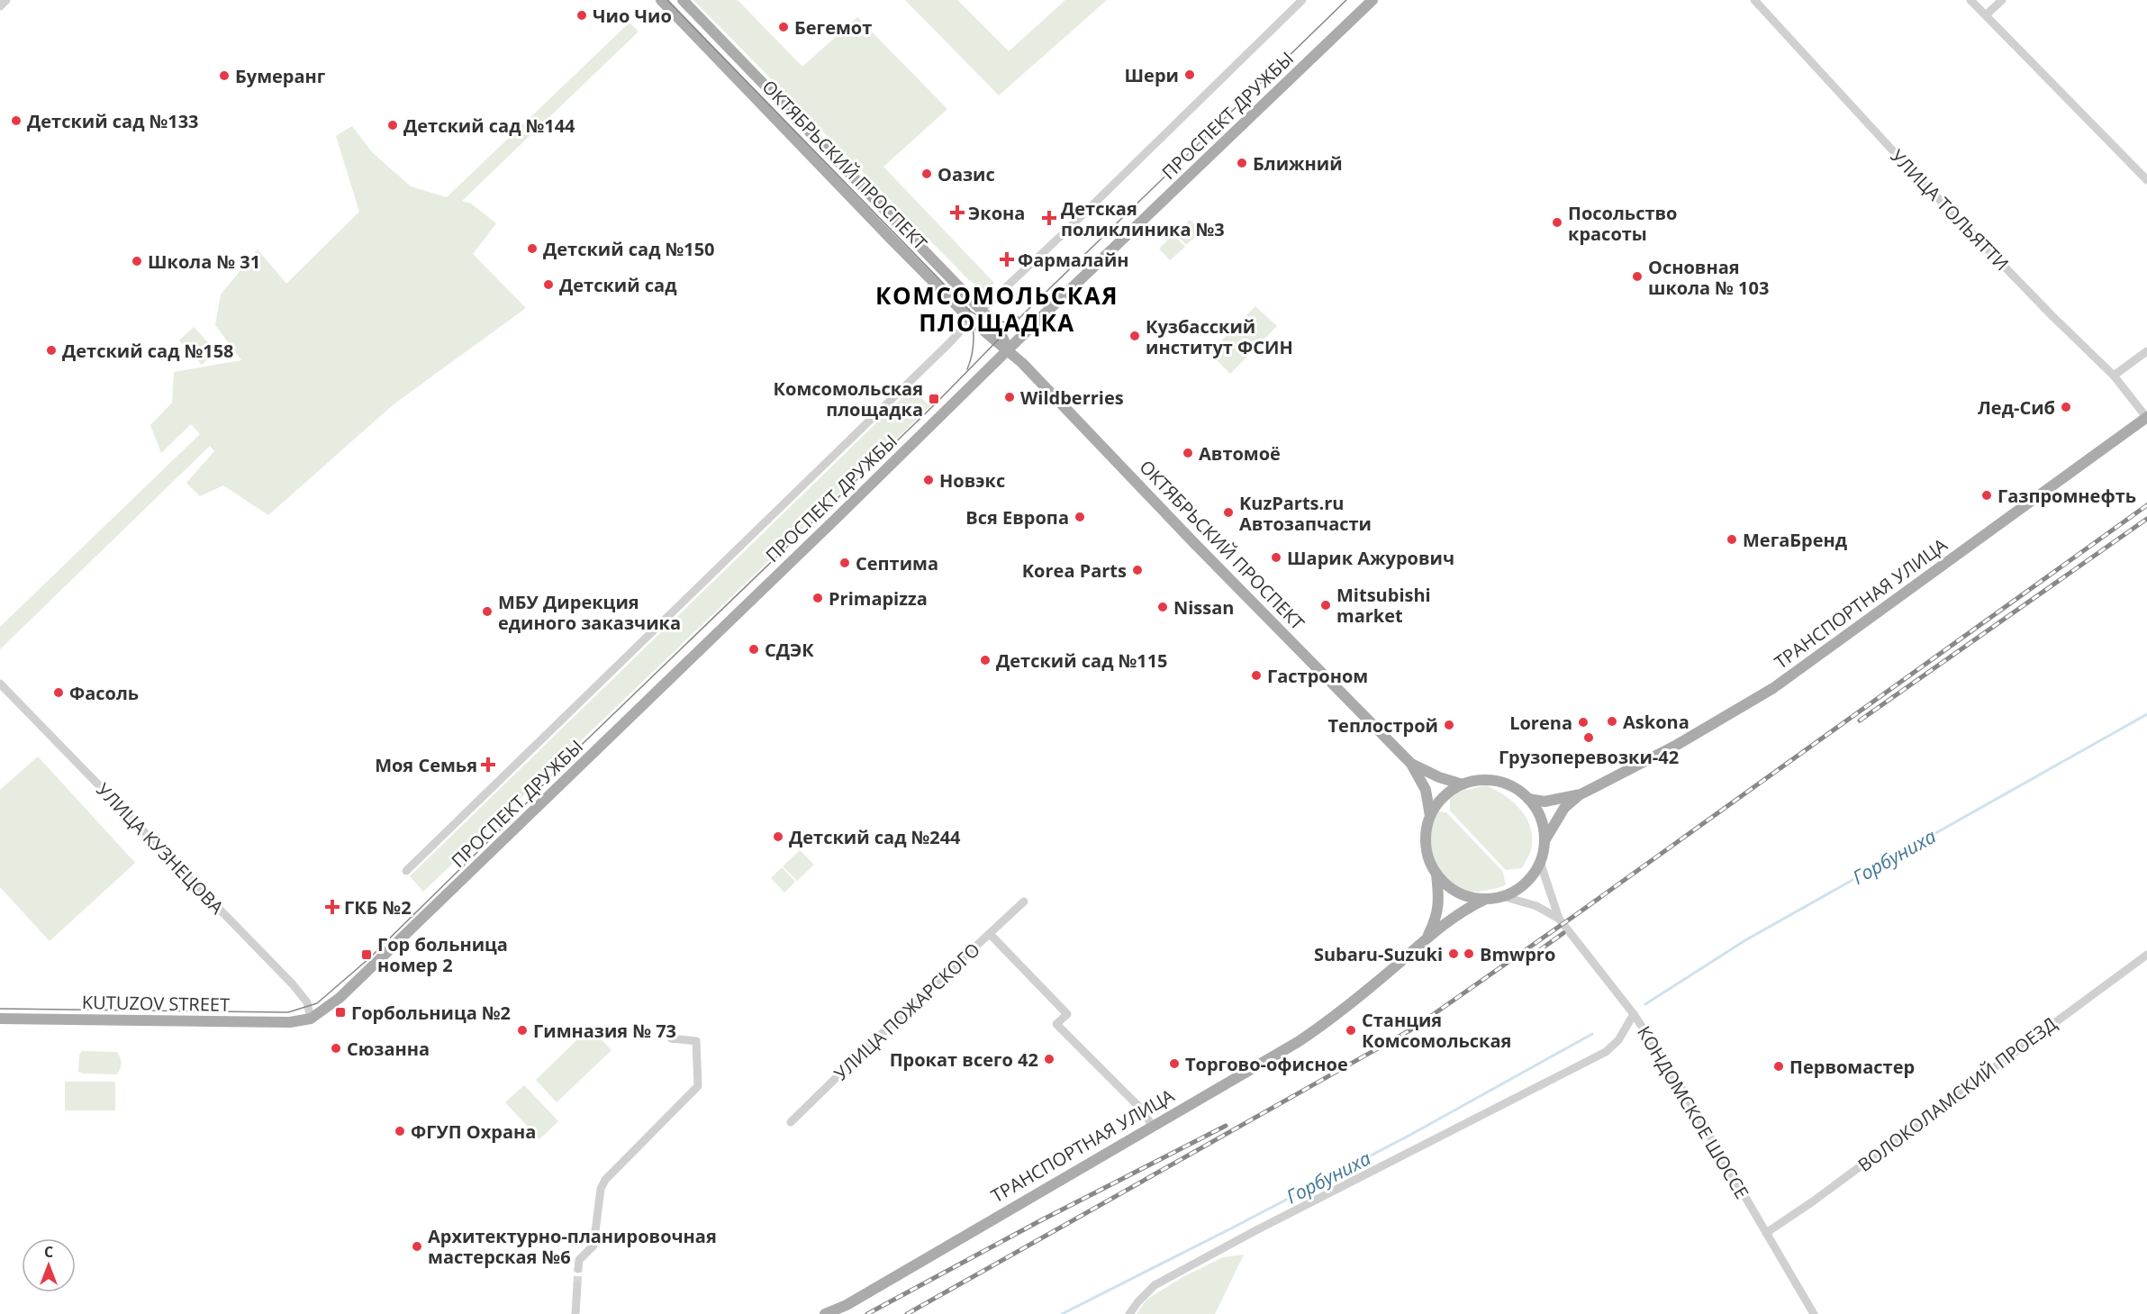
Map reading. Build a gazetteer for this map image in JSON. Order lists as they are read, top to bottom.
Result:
{
  "streets": {
    "main road": [
      "ПРОСПЕКТ ДРУЖБЫ",
      "ОКТЯБРЬСКИЙ ПРОСПЕКТ",
      "ТРАНСПОРТНАЯ УЛИЦА",
      "KUTUZOV STREET"
    ],
    "street": [
      "УЛИЦА ТОЛЬЯТТИ",
      "УЛИЦА КУЗНЕЦОВА",
      "УЛИЦА ПОЖАРСКОГО",
      "ВОЛОКОЛАМСКИЙ ПРОЕЗД",
      "КОНДОМСКОЕ ШОССЕ"
    ]
  },
  "crossings": [
    ["ПРОСПЕКТ ДРУЖБЫ", "ОКТЯБРЬСКИЙ ПРОСПЕКТ"],
    ["ПРОСПЕКТ ДРУЖБЫ", "УЛИЦА КУЗНЕЦОВА"],
    ["ПРОСПЕКТ ДРУЖБЫ", "KUTUZOV STREET"],
    ["ОКТЯБРЬСКИЙ ПРОСПЕКТ", "ТРАНСПОРТНАЯ УЛИЦА"],
    ["ОКТЯБРЬСКИЙ ПРОСПЕКТ", "КОНДОМСКОЕ ШОССЕ"],
    ["УЛИЦА ТОЛЬЯТТИ", "ТРАНСПОРТНАЯ УЛИЦА"],
    ["ТРАНСПОРТНАЯ УЛИЦА", "КОНДОМСКОЕ ШОССЕ"],
    ["УЛИЦА КУЗНЕЦОВА", "KUTUZOV STREET"],
    ["ВОЛОКОЛАМСКИЙ ПРОЕЗД", "КОНДОМСКОЕ ШОССЕ"]
  ],
  "districts": ["КОМСОМОЛЬСКАЯ ПЛОЩАДКА"],
  "water": ["Горбуниха"],
  "places": {
    "other": [
      "Чио Чио",
      "Бегемот",
      "Шери",
      "Бумеранг",
      "Детский сад №133",
      "Детский сад №144",
      "Ближний",
      "Оазис",
      "Посольство красоты",
      "Детский сад №150",
      "Школа № 31",
      "Основная школа № 103",
      "Детский сад",
      "Кузбасский институт ФСИН",
      "Детский сад №158",
      "Wildberries",
      "Лед-Сиб",
      "Автомоё",
      "Новэкс",
      "Газпромнефть",
      "KuzParts.ru Автозапчасти",
      "Вся Европа",
      "МегаБренд",
      "Шарик Ажурович",
      "Септима",
      "Korea Parts",
      "Primapizza",
      "Mitsubishi market",
      "Nissan",
      "МБУ Дирекция единого заказчика",
      "СДЭК",
      "Детский сад №115",
      "Гастроном",
      "Фасоль",
      "Askona",
      "Lorena",
      "Теплострой",
      "Грузоперевозки-42",
      "Детский сад №244",
      "Subaru-Suzuki",
      "Bmwpro",
      "Гимназия № 73",
      "Станция Комсомольская",
      "Сюзанна",
      "Прокат всего 42",
      "Торгово-офисное",
      "Первомастер",
      "ФГУП Охрана",
      "Архитектурно-планировочная мастерская №6"
    ],
    "health": [
      "Экона",
      "Детская поликлиника №3",
      "Фармалайн",
      "Моя Семья",
      "ГКБ №2"
    ],
    "transit": ["Комсомольская площадка", "Гор больница номер 2", "Горбольница №2"]
  },
  "north": "top"
}
